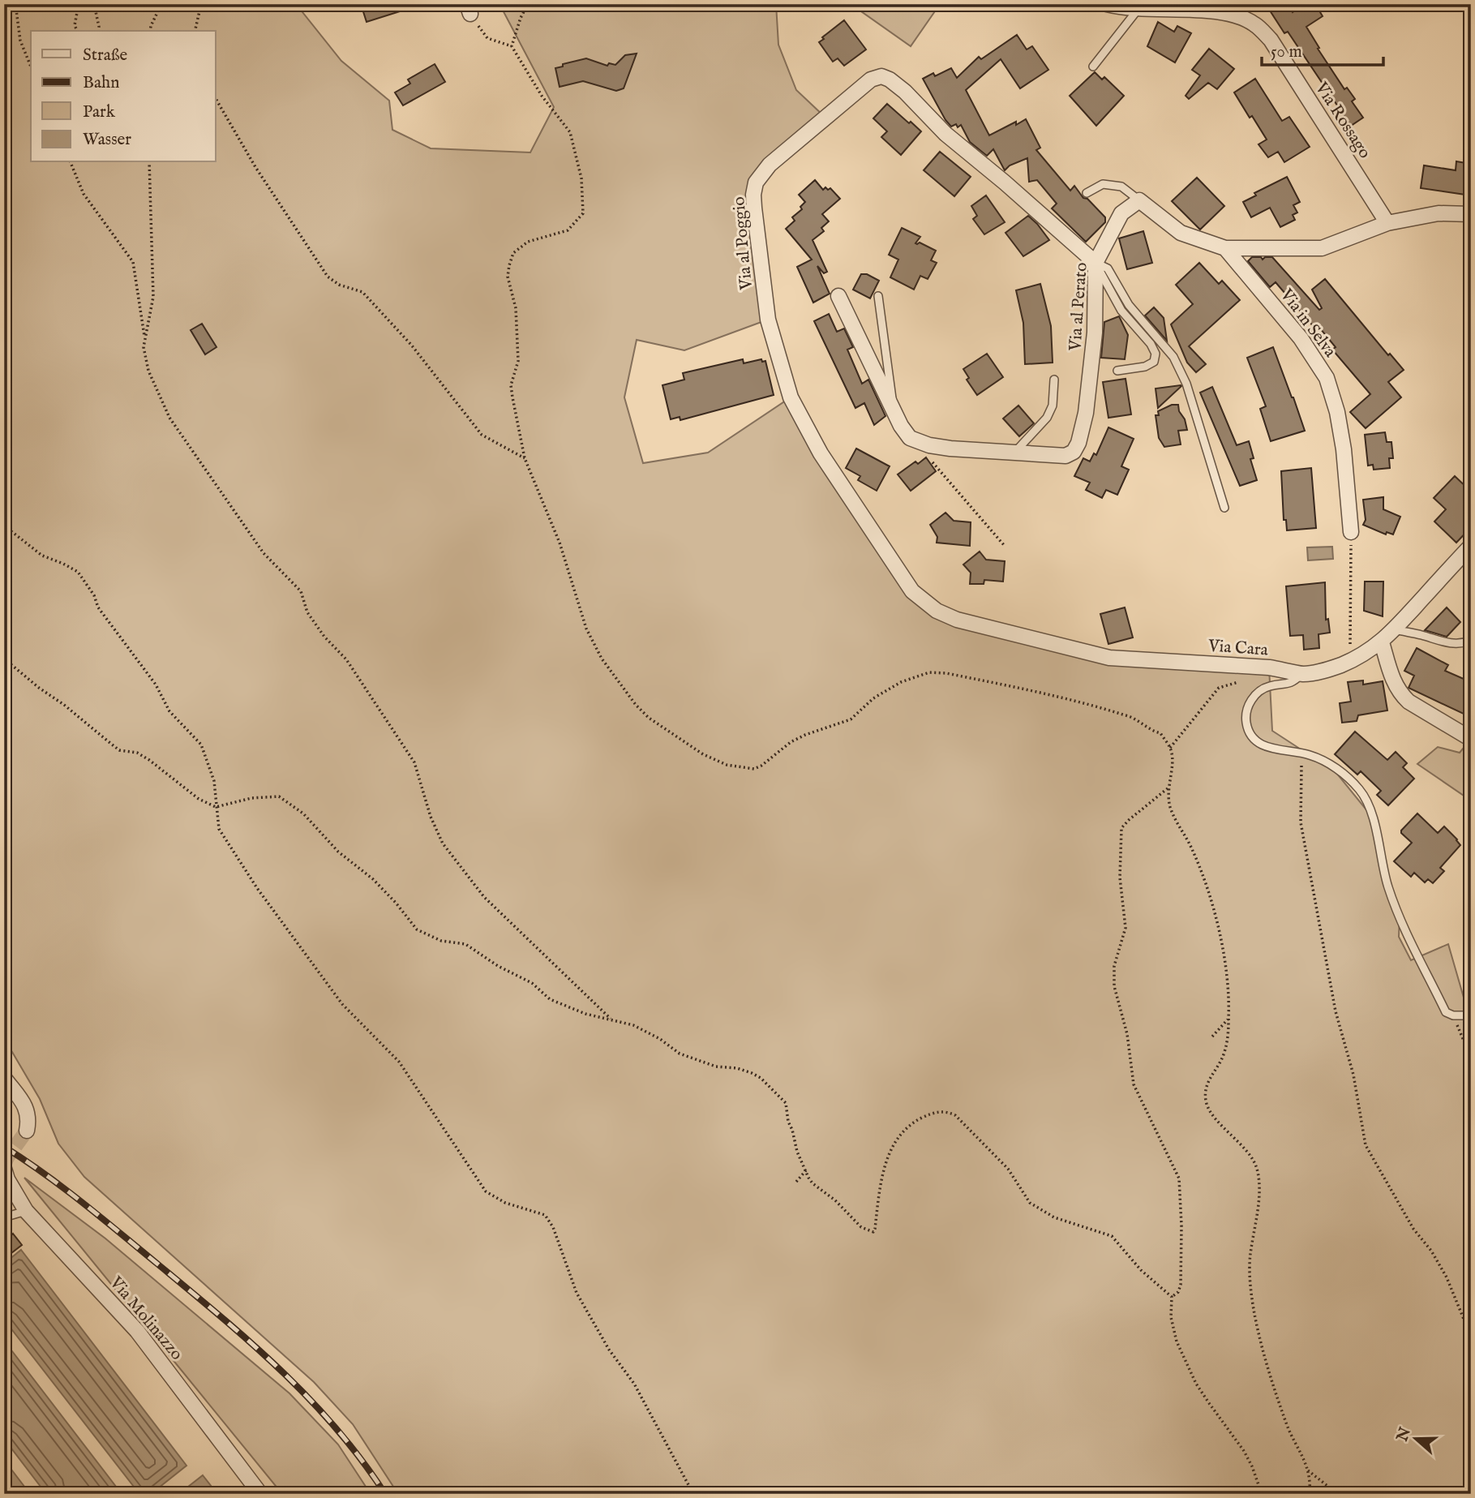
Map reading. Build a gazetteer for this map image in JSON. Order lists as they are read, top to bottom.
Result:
{
  "streets": {
    "street": [
      "Via Rossago",
      "Via al Poggio",
      "Via al Perato",
      "Via in Selva",
      "Via Cara",
      "Via Molinazzo"
    ]
  },
  "crossings": [
    ["Via al Poggio", "Via al Perato"],
    ["Via al Poggio", "Via Cara"]
  ],
  "legend": [
    "Straße",
    "Bahn",
    "Park",
    "Wasser"
  ],
  "scale_bar": "50 m",
  "north": "left"
}
